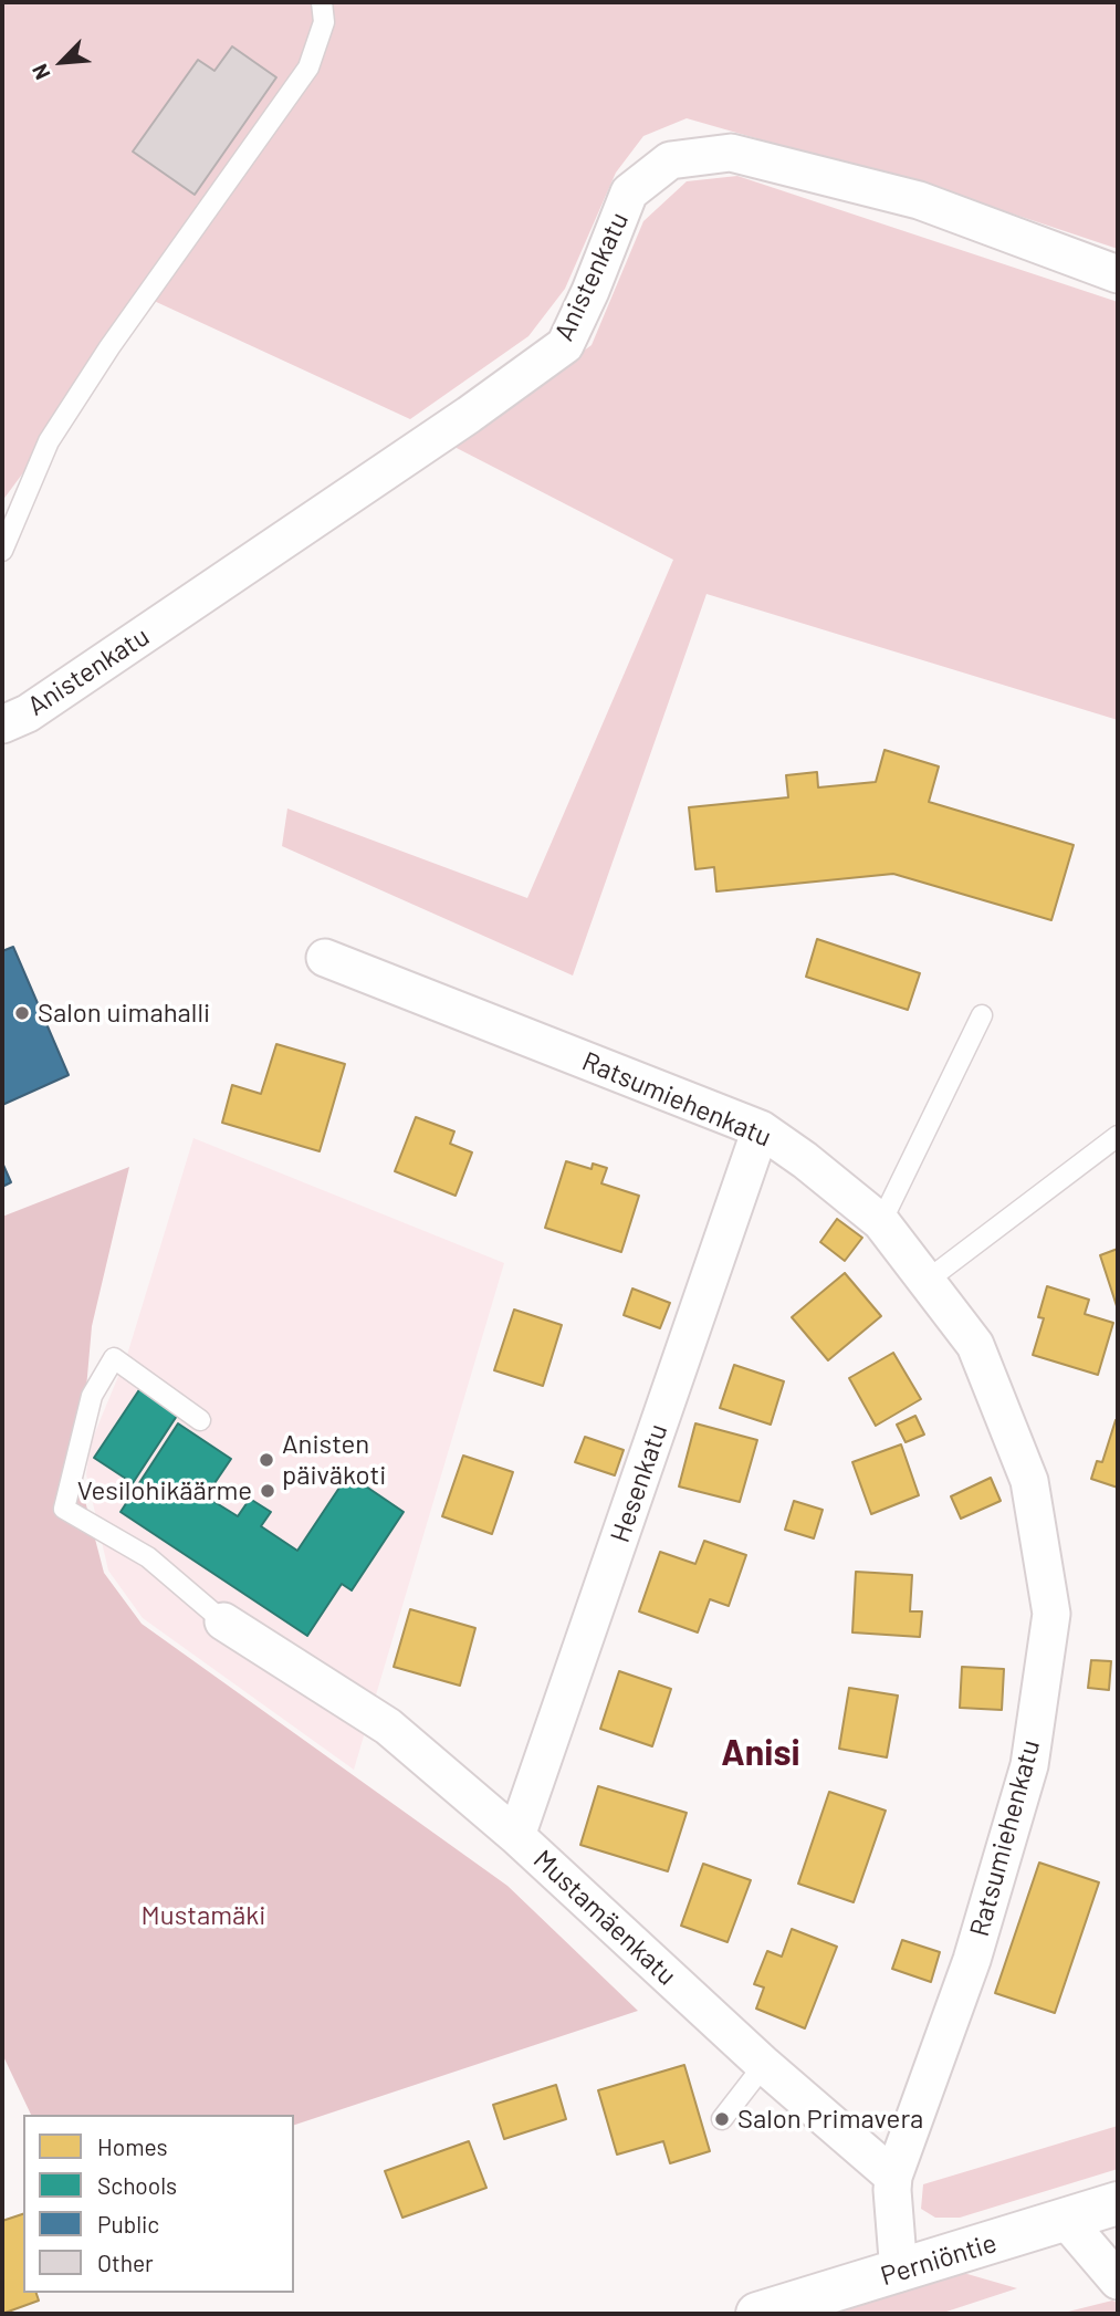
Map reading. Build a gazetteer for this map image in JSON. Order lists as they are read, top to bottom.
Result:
{
  "streets": {
    "main road": ["Perniöntie"],
    "street": [
      "Anistenkatu",
      "Ratsumiehenkatu",
      "Hesenkatu",
      "Mustamäenkatu"
    ]
  },
  "crossings": [
    ["Ratsumiehenkatu", "Hesenkatu"],
    ["Ratsumiehenkatu", "Mustamäenkatu"],
    ["Hesenkatu", "Mustamäenkatu"]
  ],
  "districts": ["Anisi"],
  "parks": ["Mustamäki"],
  "places": [
    "Salon uimahalli",
    "Anisten päiväkoti",
    "Vesilohikäärme",
    "Salon Primavera"
  ],
  "legend": [
    "Homes",
    "Schools",
    "Public",
    "Other"
  ],
  "north": "bottom left"
}
